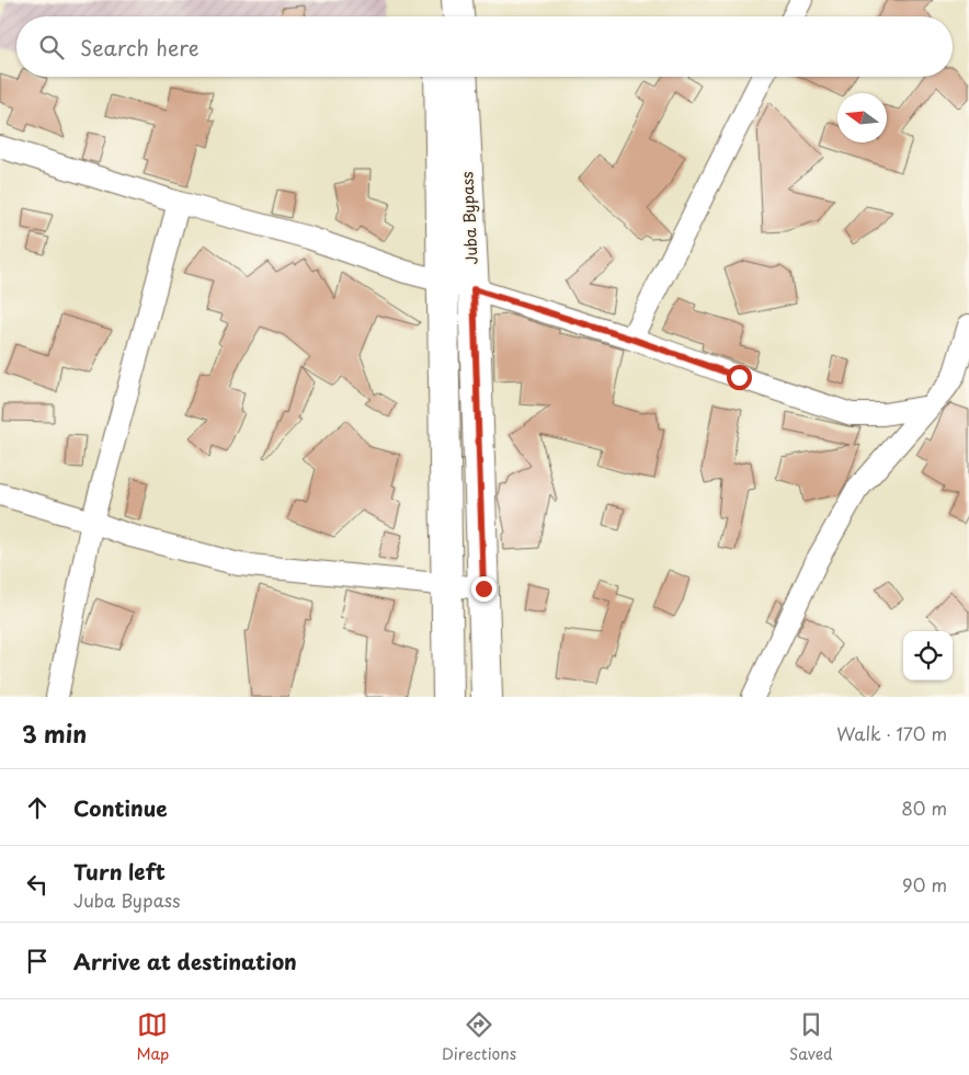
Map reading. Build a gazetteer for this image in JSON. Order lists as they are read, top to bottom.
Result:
{
  "streets": {
    "main road": ["Juba Bypass"]
  },
  "north": "left",
  "page": {
    "search": "Search here",
    "heading": ["3 min", "Walk · 170 m"],
    "list": [
      ["Continue", "80 m"],
      ["Turn left", "Juba Bypass", "90 m"],
      "Arrive at destination"
    ],
    "nav": ["Map", "Directions", "Saved"]
  }
}
